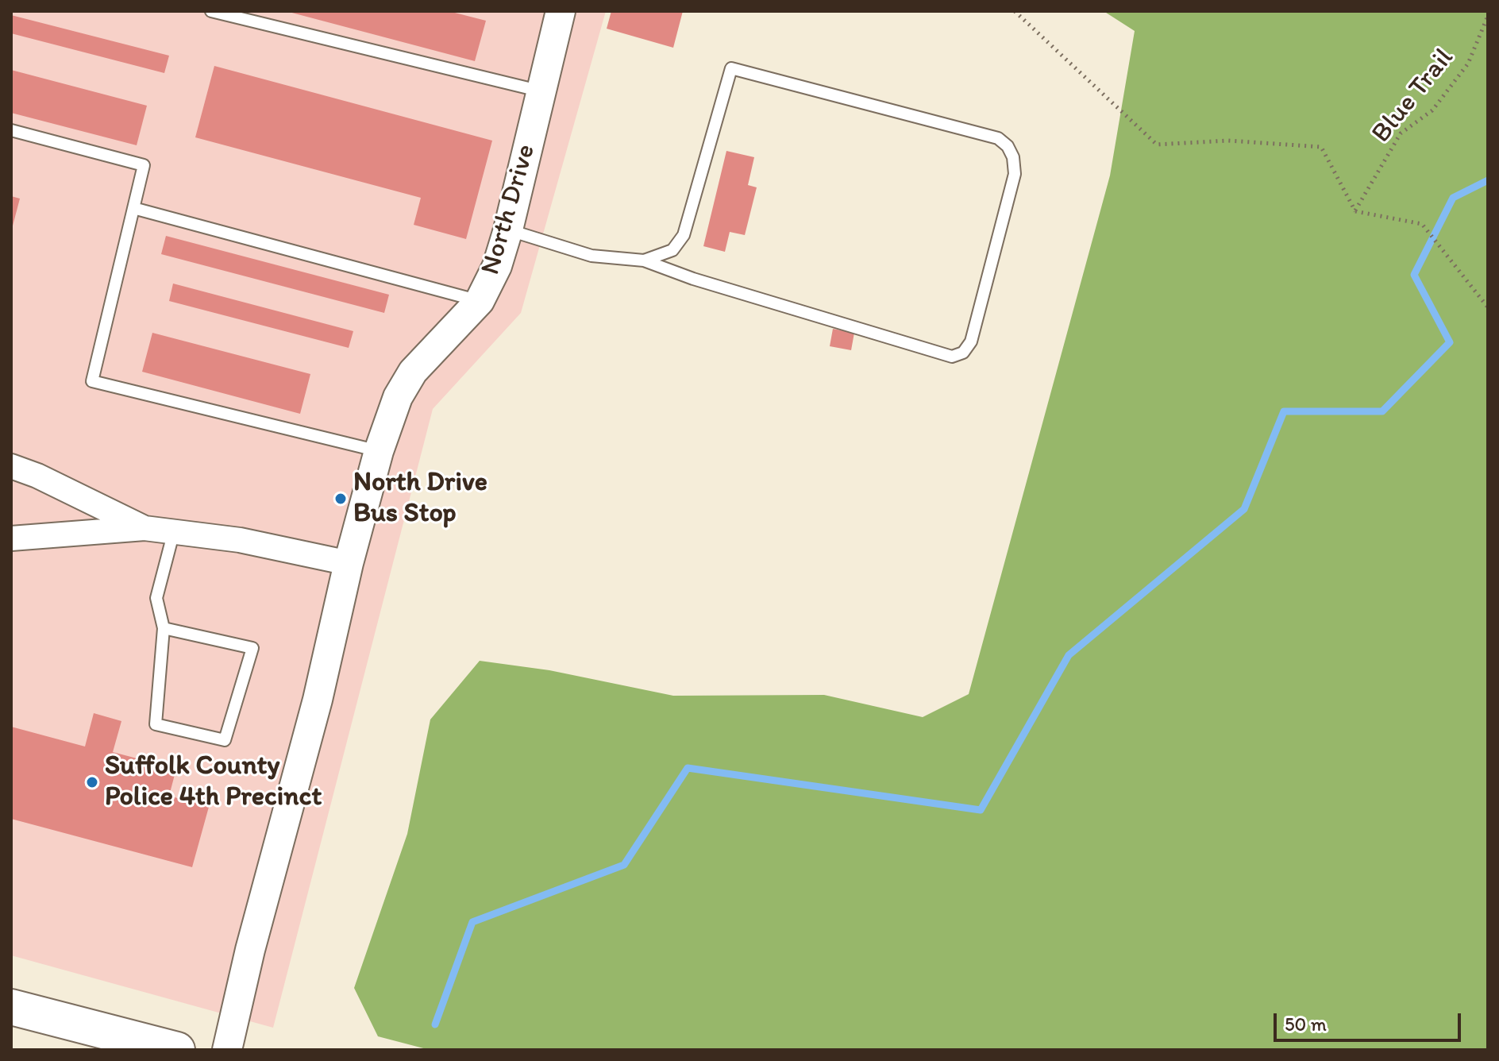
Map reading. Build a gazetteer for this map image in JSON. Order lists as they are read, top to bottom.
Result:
{
  "streets": {
    "street": ["North Drive"],
    "path": ["Blue Trail"]
  },
  "places": ["North Drive Bus Stop", "Suffolk County Police 4th Precinct"],
  "scale_bar": "50 m"
}
